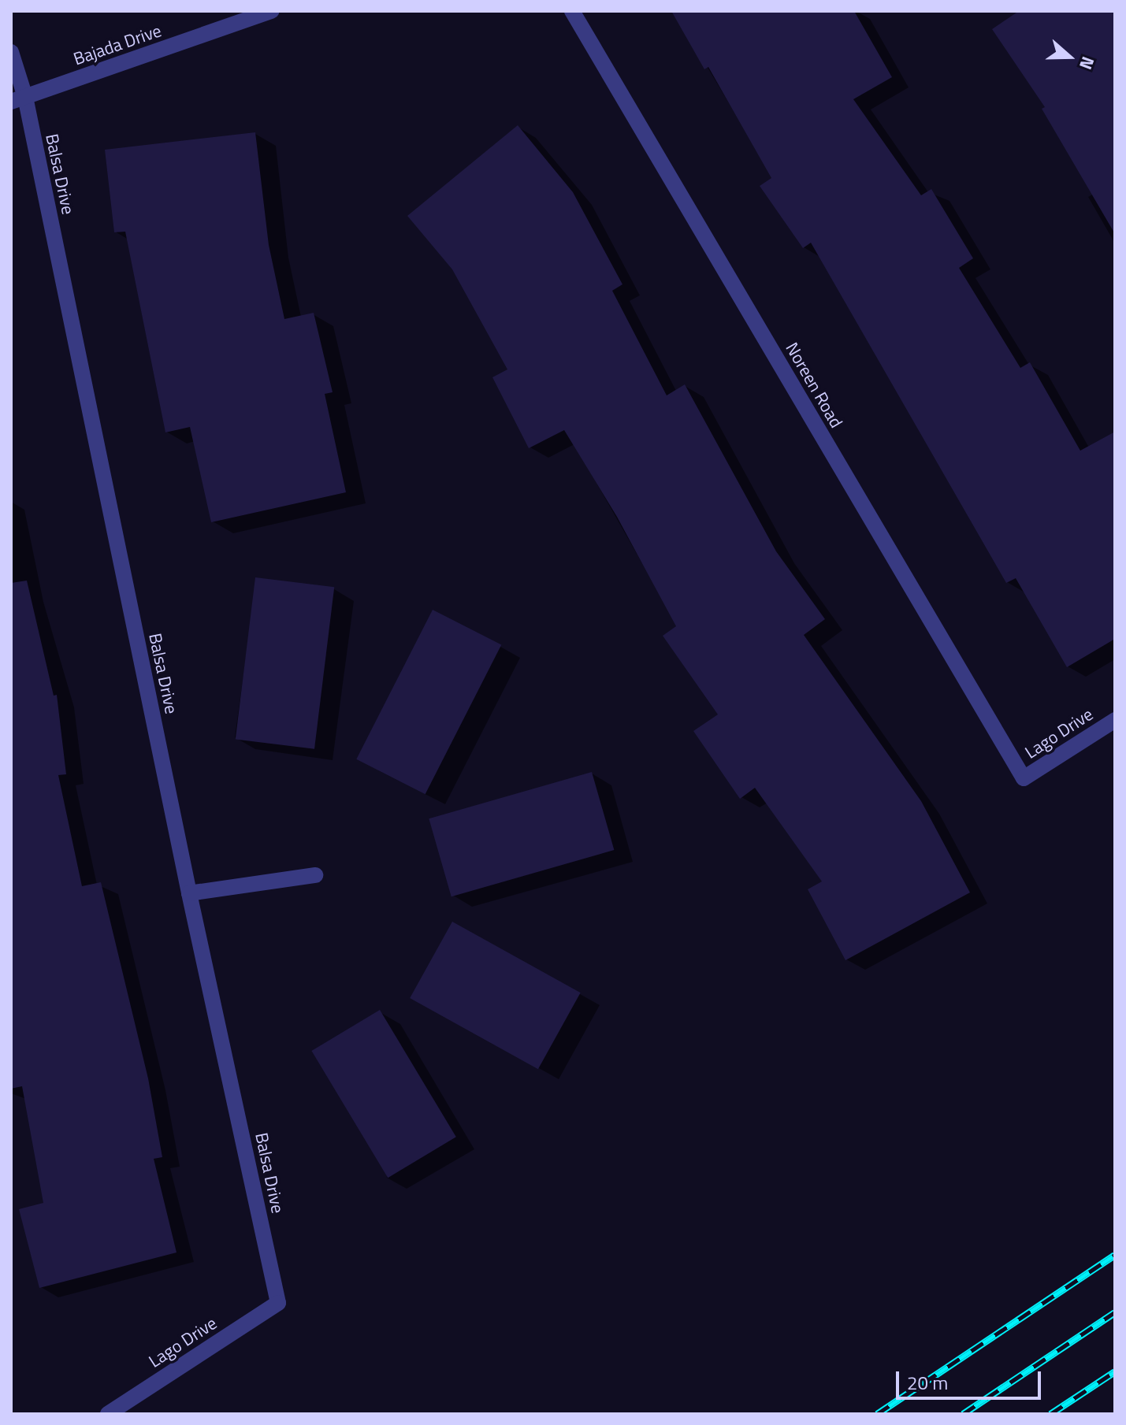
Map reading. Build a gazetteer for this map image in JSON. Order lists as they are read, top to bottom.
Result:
{
  "streets": {
    "street": [
      "Bajada Drive",
      "Balsa Drive",
      "Noreen Road",
      "Lago Drive"
    ]
  },
  "crossings": [
    ["Bajada Drive", "Balsa Drive"],
    ["Balsa Drive", "Lago Drive"],
    ["Noreen Road", "Lago Drive"]
  ],
  "scale_bar": "20 m",
  "north": "right"
}
